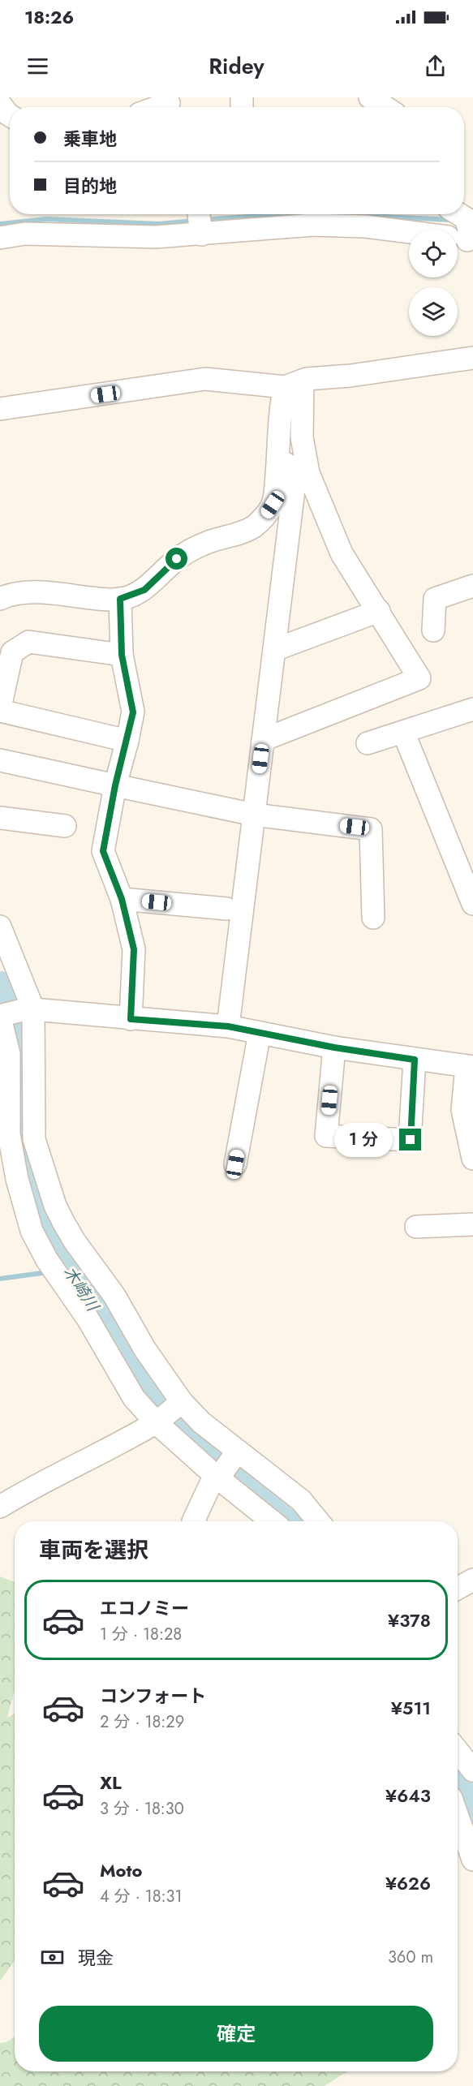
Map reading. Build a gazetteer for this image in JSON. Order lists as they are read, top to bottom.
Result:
{
  "water": ["木崎川"],
  "page": {
    "status": "18:26",
    "header": "Ridey",
    "banner": ["乗車地", "目的地"],
    "bubble": "1 分",
    "heading": "車両を選択",
    "list": [
      {
        "name": "エコノミー",
        "note": "1 分 · 18:28",
        "value": "¥378"
      },
      {
        "name": "コンフォート",
        "note": "2 分 · 18:29",
        "value": "¥511"
      },
      {
        "name": "XL",
        "note": "3 分 · 18:30",
        "value": "¥643"
      },
      {
        "name": "Moto",
        "note": "4 分 · 18:31",
        "value": "¥626"
      }
    ],
    "pay": ["現金", "360 m"],
    "buttons": "確定"
  }
}
